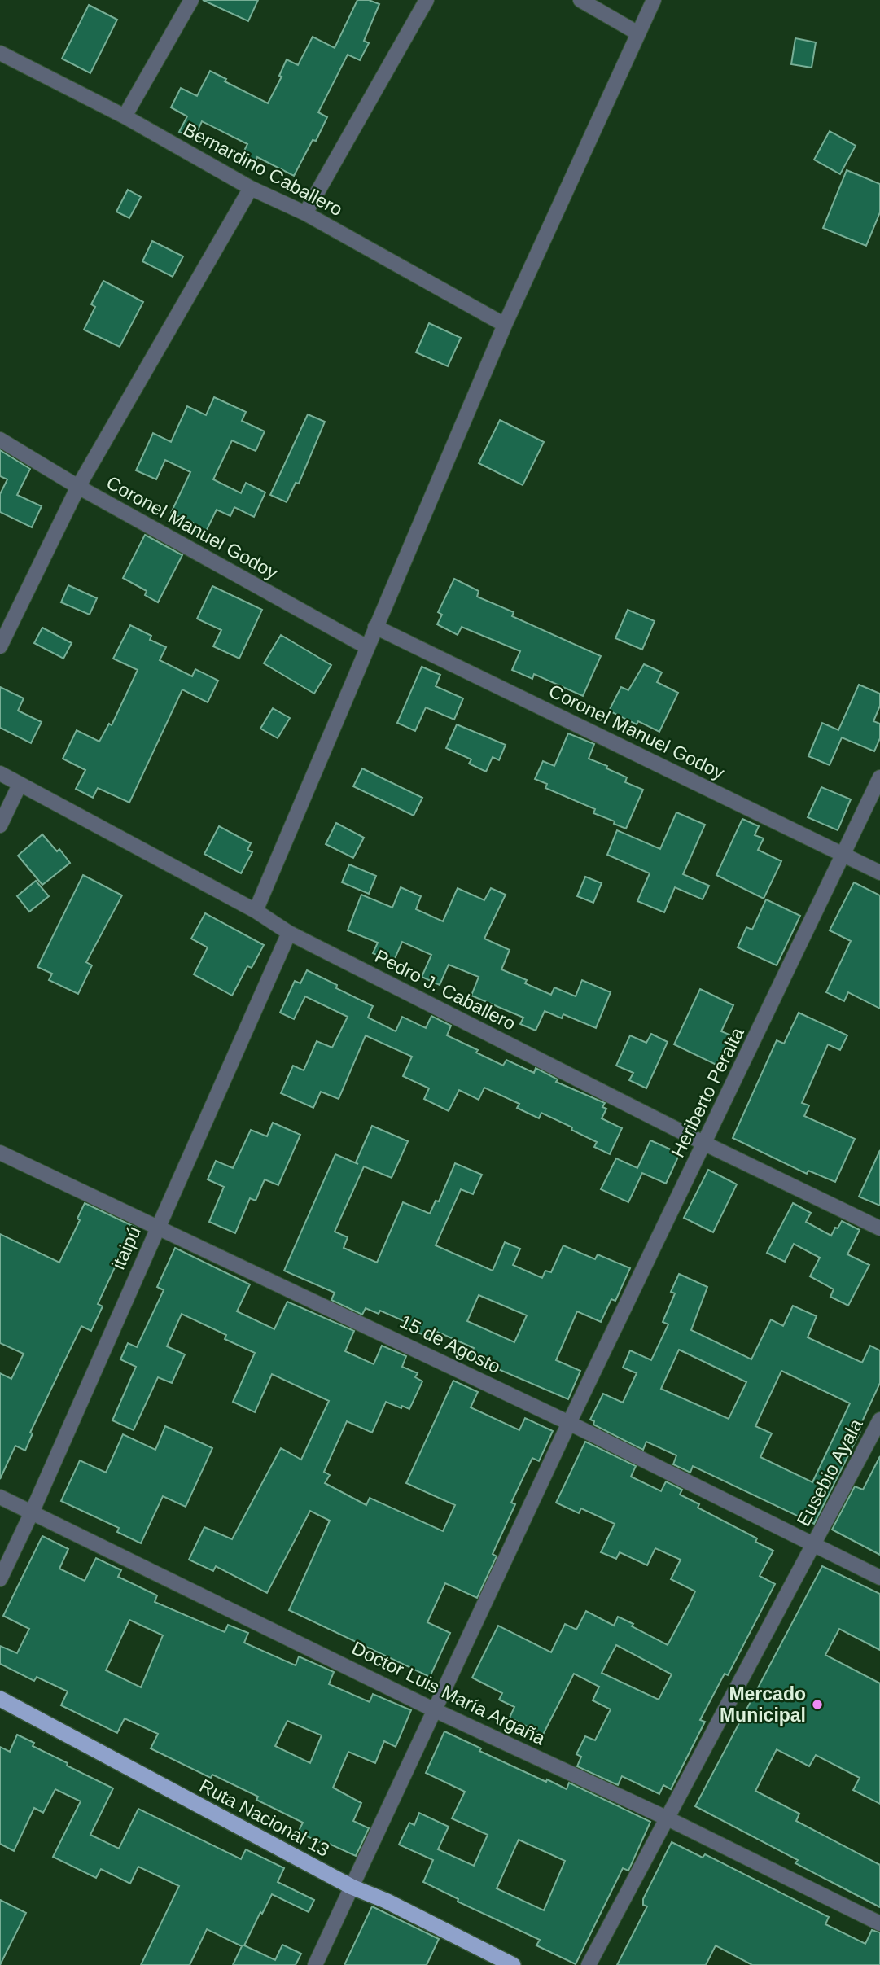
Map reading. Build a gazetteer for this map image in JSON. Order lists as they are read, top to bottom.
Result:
{
  "streets": {
    "highway": ["Ruta Nacional 13"],
    "street": [
      "Bernardino Caballero",
      "Coronel Manuel Godoy",
      "Pedro J. Caballero",
      "Heriberto Peralta",
      "itaipú",
      "15 de Agosto",
      "Eusebio Ayala",
      "Doctor Luis María Argaña"
    ]
  },
  "crossings": [
    ["Coronel Manuel Godoy", "Heriberto Peralta"],
    ["Pedro J. Caballero", "Heriberto Peralta"],
    ["Pedro J. Caballero", "itaipú"],
    ["Heriberto Peralta", "15 de Agosto"],
    ["Heriberto Peralta", "Doctor Luis María Argaña"],
    ["Heriberto Peralta", "Ruta Nacional 13"],
    ["itaipú", "15 de Agosto"],
    ["itaipú", "Doctor Luis María Argaña"],
    ["15 de Agosto", "Eusebio Ayala"],
    ["Eusebio Ayala", "Doctor Luis María Argaña"]
  ],
  "places": ["Mercado Municipal"]
}
